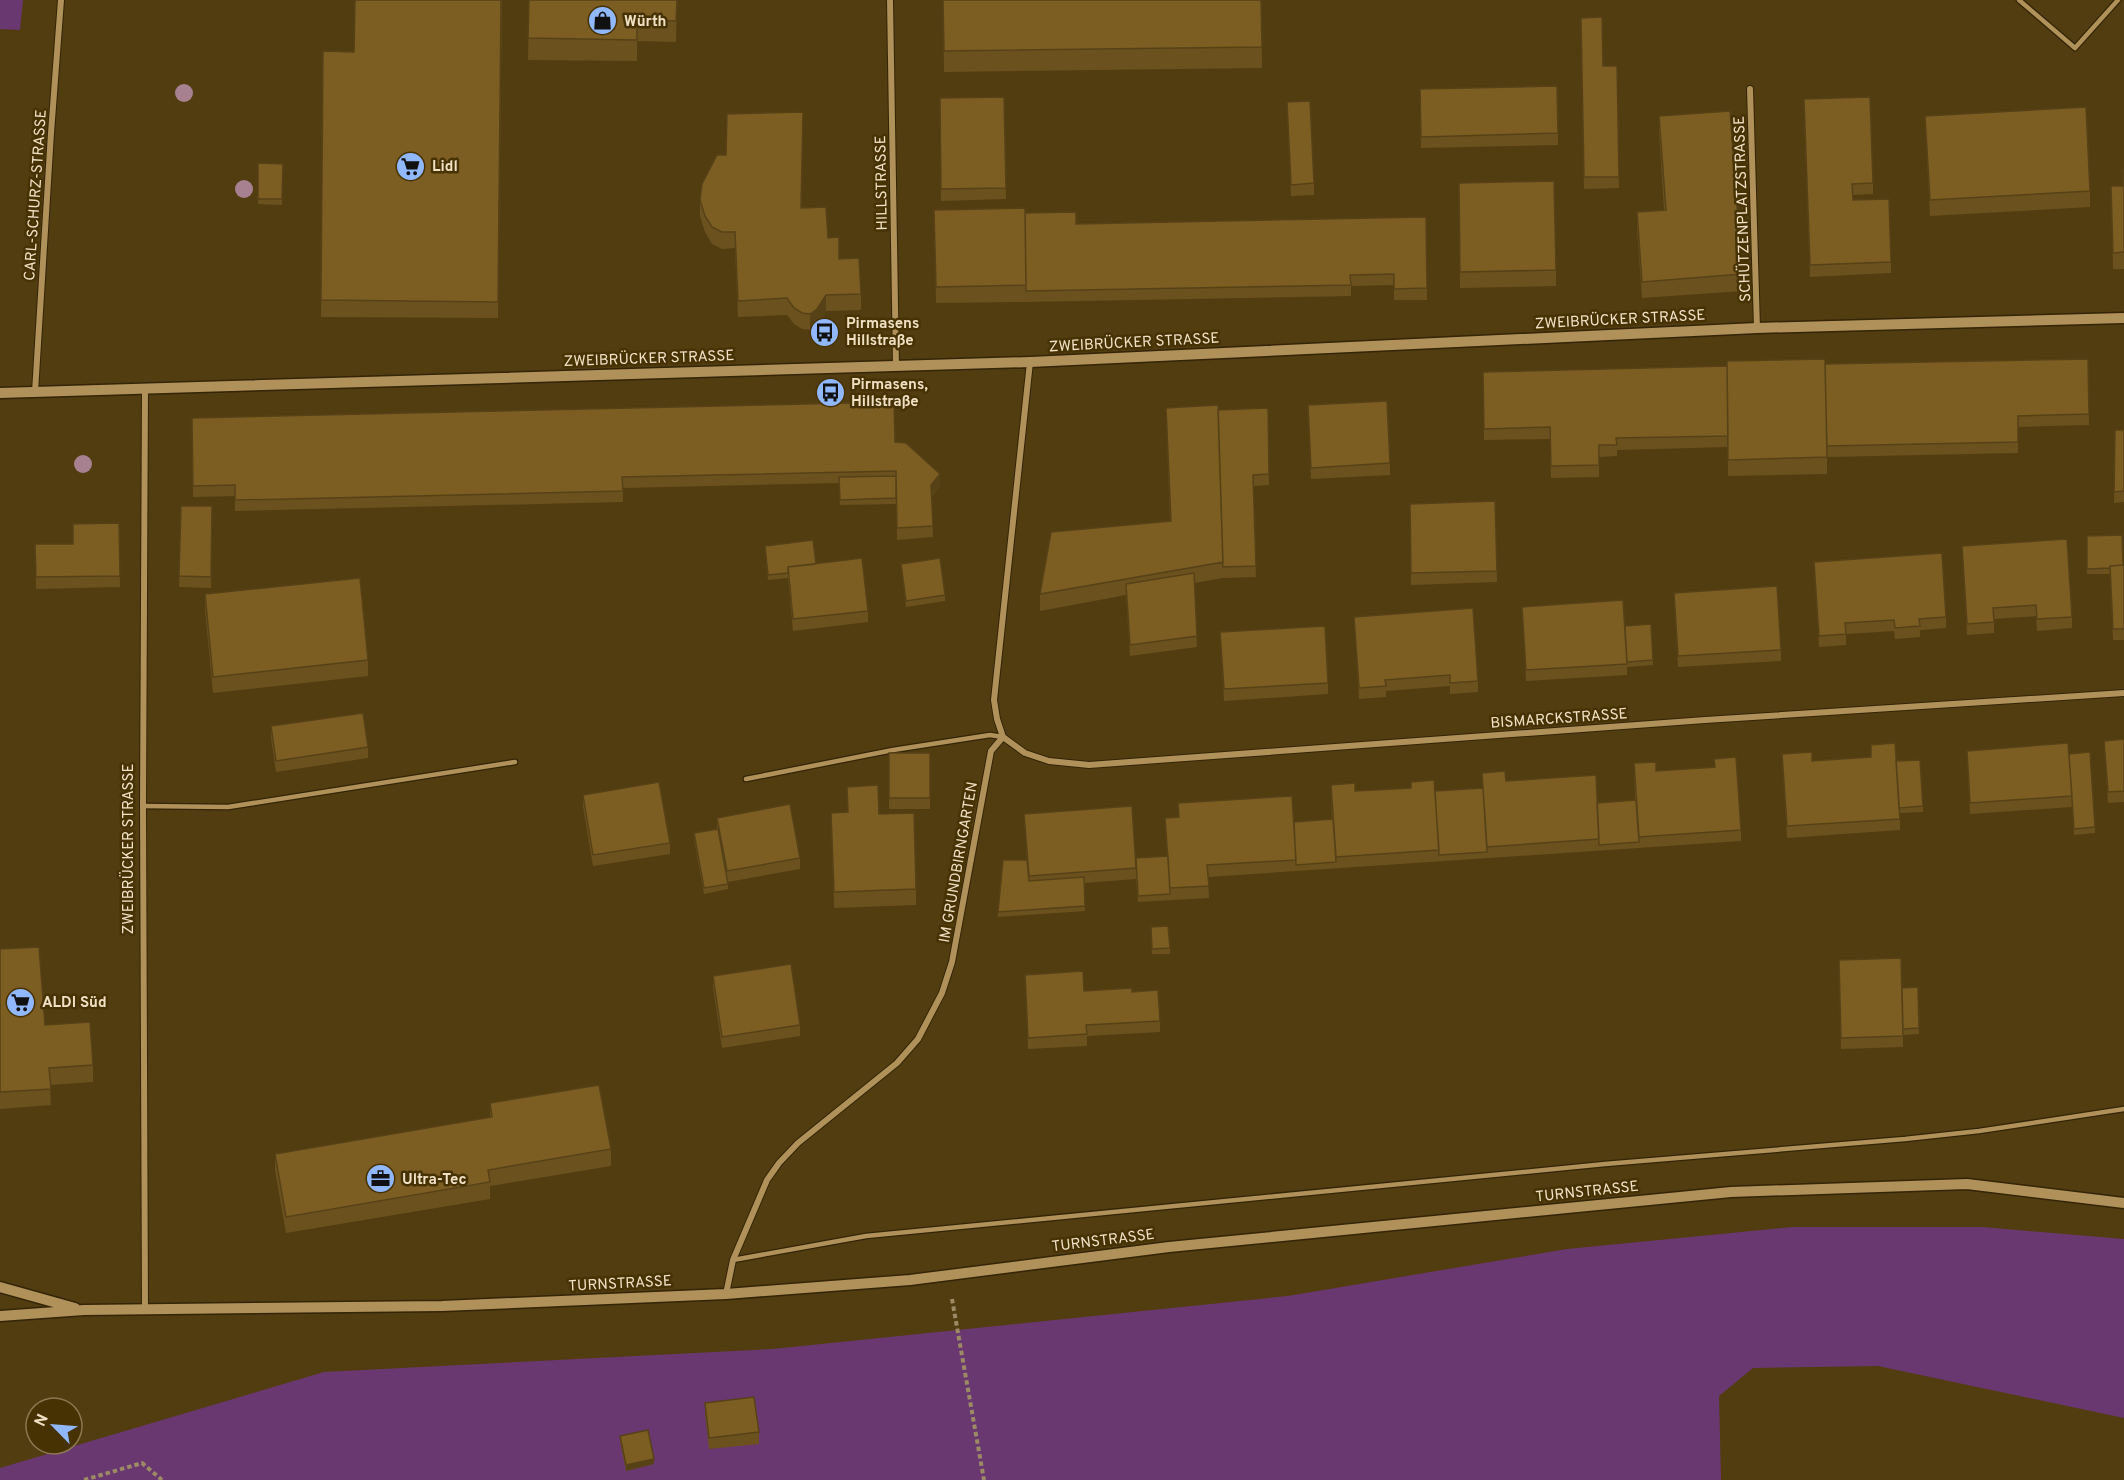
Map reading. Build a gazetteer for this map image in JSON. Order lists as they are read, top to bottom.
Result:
{
  "streets": {
    "street": [
      "HILLSTRASSE",
      "CARL-SCHURZ-STRASSE",
      "SCHÜTZENPLATZSTRASSE",
      "ZWEIBRÜCKER STRASSE",
      "BISMARCKSTRASSE",
      "IM GRUNDBIRNGARTEN",
      "TURNSTRASSE"
    ]
  },
  "crossings": [
    ["HILLSTRASSE", "ZWEIBRÜCKER STRASSE"],
    ["CARL-SCHURZ-STRASSE", "ZWEIBRÜCKER STRASSE"],
    ["SCHÜTZENPLATZSTRASSE", "ZWEIBRÜCKER STRASSE"],
    ["ZWEIBRÜCKER STRASSE", "TURNSTRASSE"],
    ["BISMARCKSTRASSE", "IM GRUNDBIRNGARTEN"],
    ["IM GRUNDBIRNGARTEN", "TURNSTRASSE"]
  ],
  "places": {
    "shop": ["Würth"],
    "supermarket": ["Lidl", "ALDI Süd"],
    "bus stop": ["Pirmasens Hillstraße", "Pirmasens, Hillstraße"],
    "office": ["Ultra-Tec"]
  },
  "north": "top left"
}
